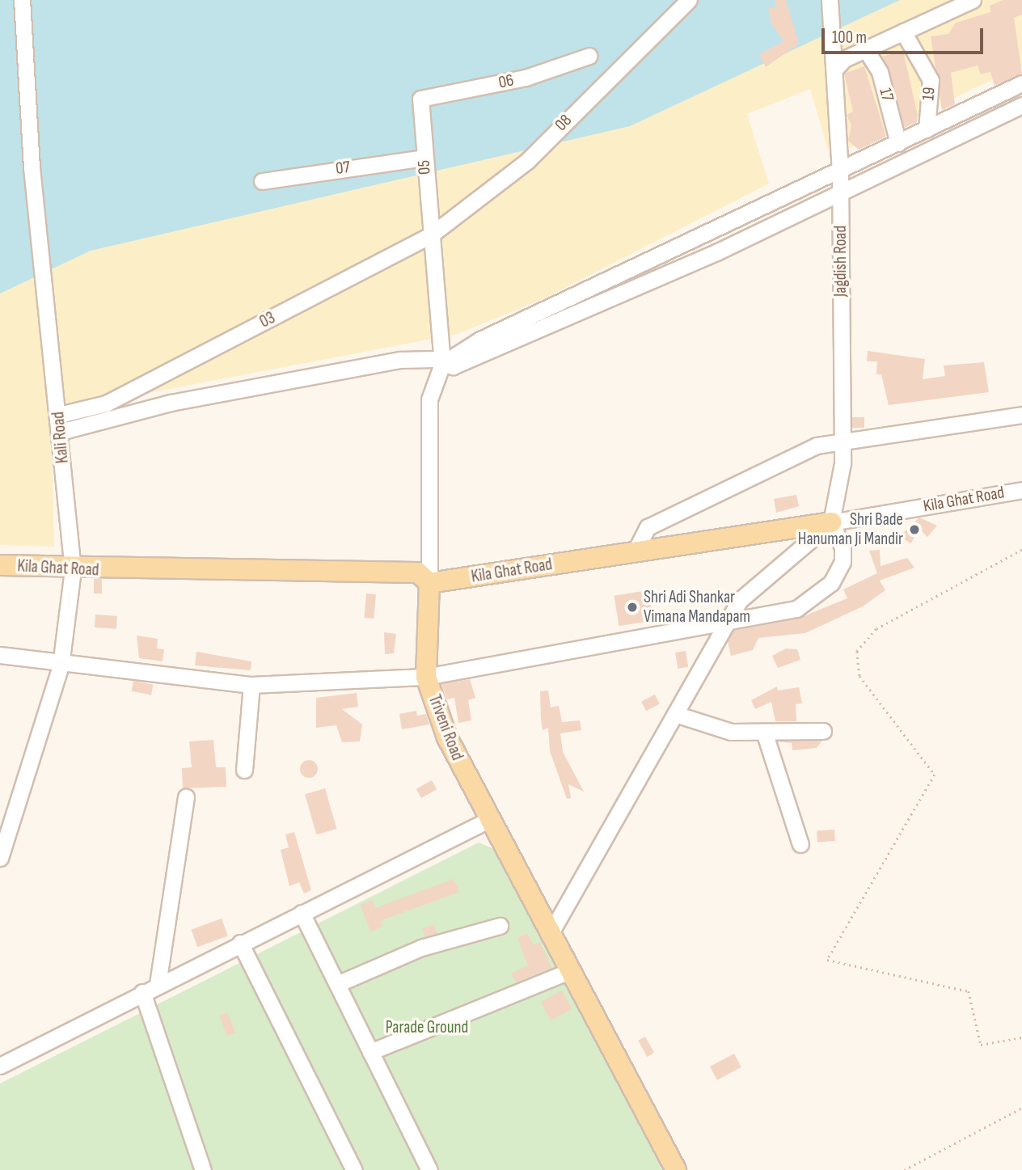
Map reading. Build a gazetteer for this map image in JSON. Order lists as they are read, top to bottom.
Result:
{
  "streets": {
    "main road": ["Kila Ghat Road", "Triveni Road"],
    "street": [
      "06",
      "19",
      "17",
      "08",
      "05",
      "07",
      "Jagdish Road",
      "03",
      "Kali Road"
    ]
  },
  "crossings": [
    ["06", "05"],
    ["08", "05"],
    ["08", "03"],
    ["08", "Triveni Road"],
    ["05", "07"],
    ["05", "03"],
    ["05", "Triveni Road"],
    ["Jagdish Road", "Kila Ghat Road"],
    ["03", "Triveni Road"],
    ["Kali Road", "Kila Ghat Road"],
    ["Kila Ghat Road", "Triveni Road"]
  ],
  "parks": ["Parade Ground"],
  "places": ["Shri Bade Hanuman Ji Mandir", "Shri Adi Shankar Vimana Mandapam"],
  "scale_bar": "100 m"
}
